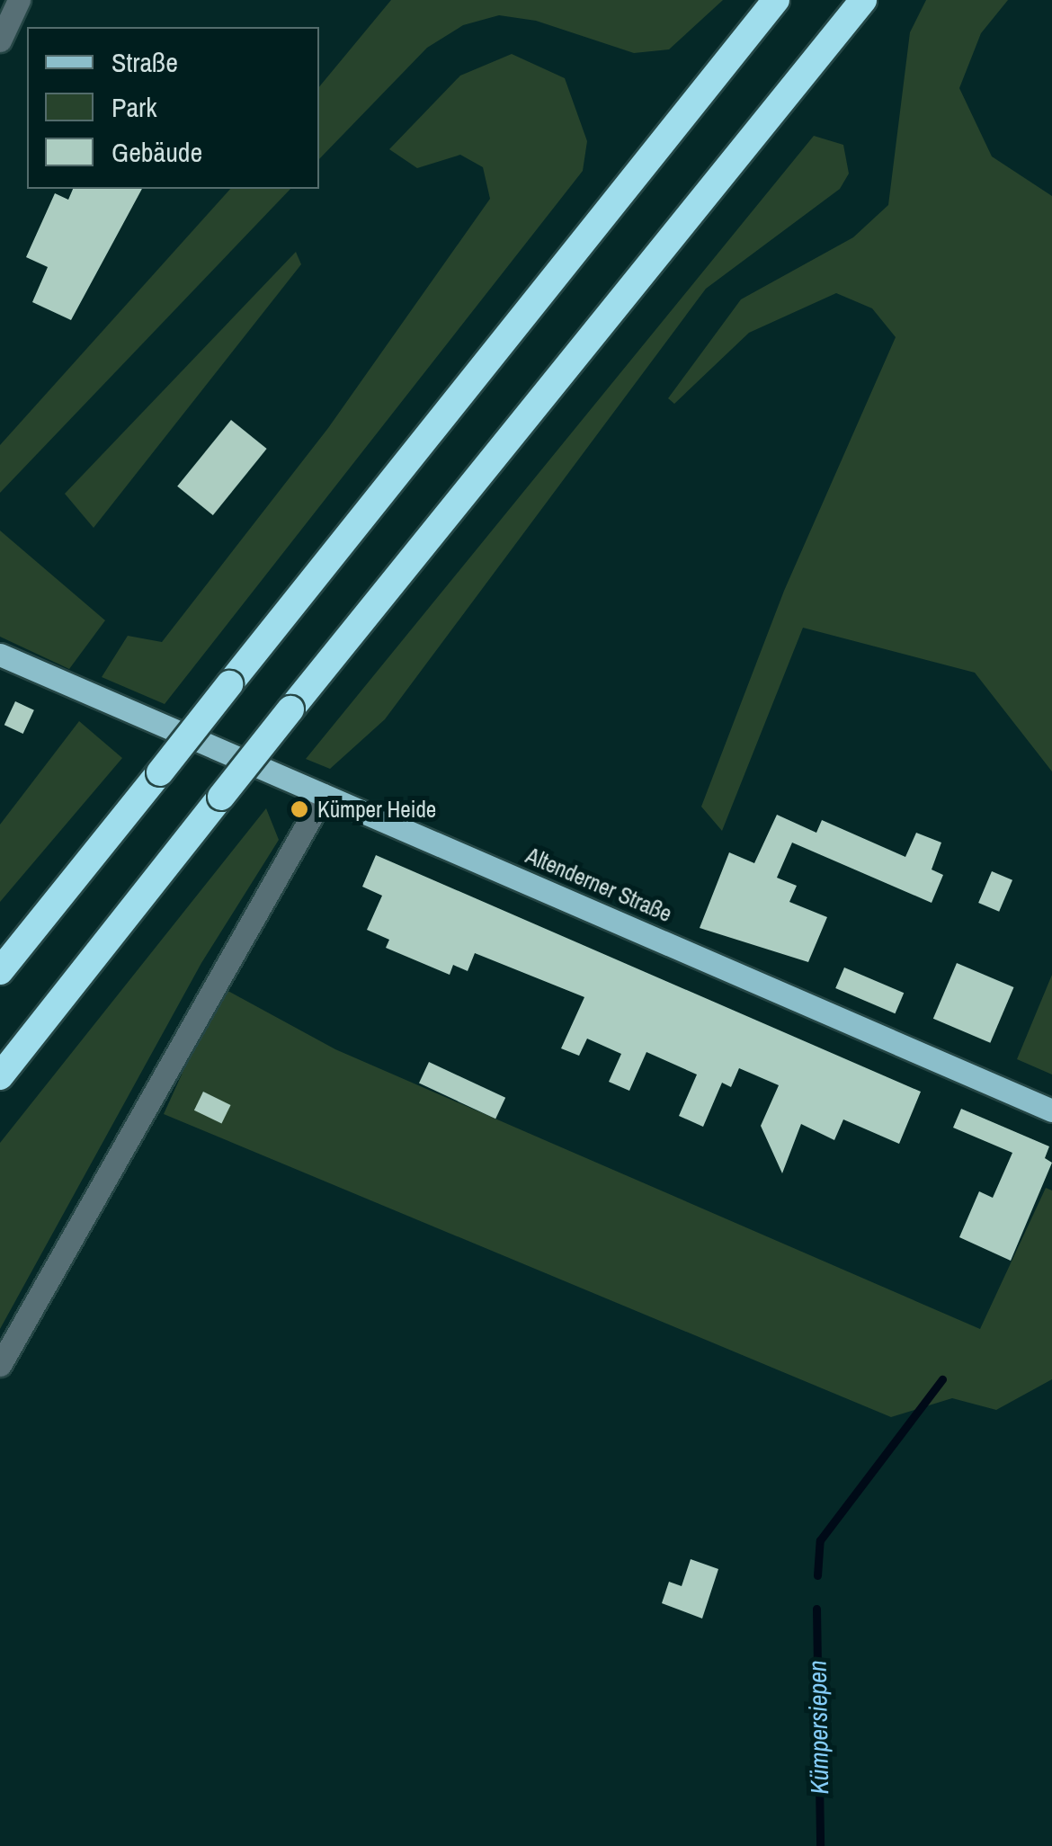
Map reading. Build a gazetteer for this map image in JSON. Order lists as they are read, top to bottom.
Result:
{
  "streets": {
    "main road": ["Altenderner Straße"]
  },
  "water": ["Kümpersiepen"],
  "places": ["Kümper Heide"],
  "legend": ["Straße", "Park", "Gebäude"]
}
